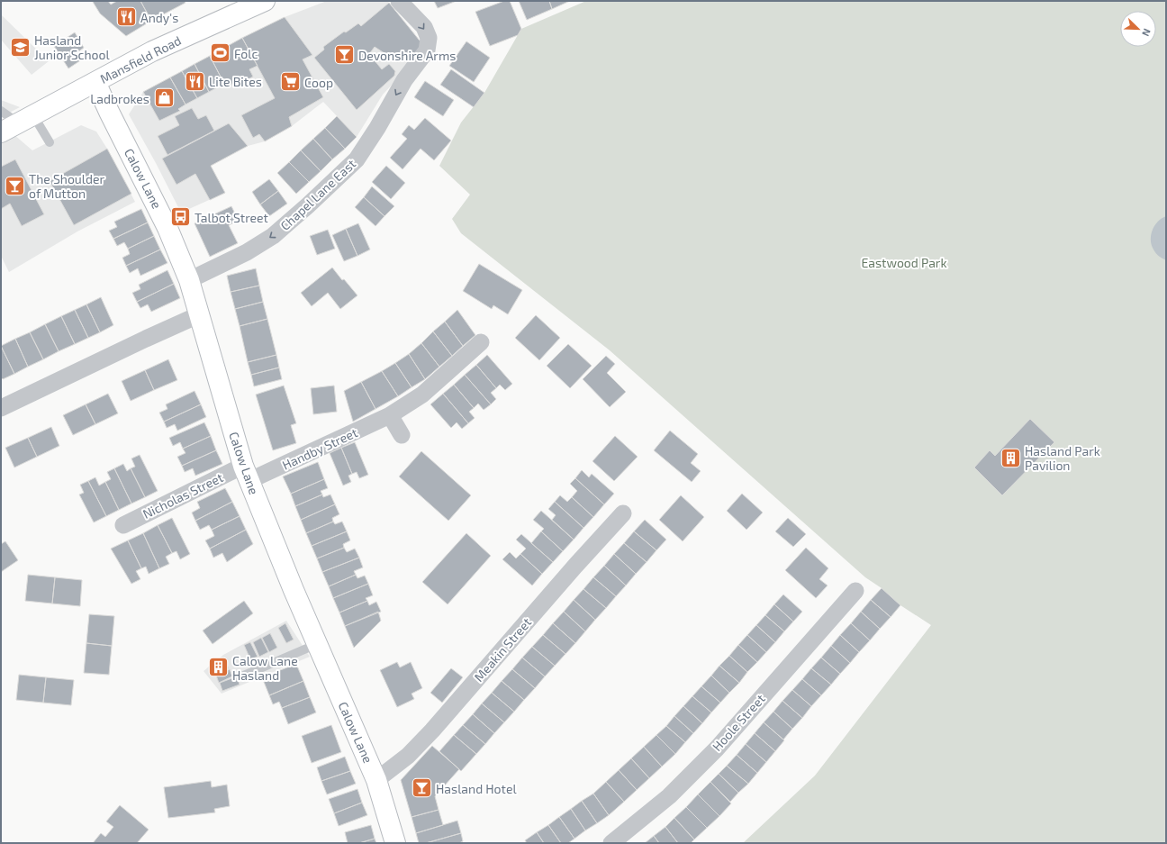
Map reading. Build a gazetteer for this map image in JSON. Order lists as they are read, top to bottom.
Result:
{
  "streets": {
    "street": [
      "Mansfield Road",
      "Calow Lane",
      "Chapel Lane East",
      "Handby Street",
      "Nicholas Street",
      "Meakin Street",
      "Hoole Street"
    ]
  },
  "crossings": [
    ["Mansfield Road", "Calow Lane"],
    ["Calow Lane", "Chapel Lane East"],
    ["Calow Lane", "Handby Street"],
    ["Calow Lane", "Nicholas Street"],
    ["Calow Lane", "Meakin Street"],
    ["Handby Street", "Nicholas Street"]
  ],
  "one_way": ["Chapel Lane East"],
  "parks": ["Eastwood Park"],
  "places": {
    "restaurant": ["Andy's", "Lite Bites"],
    "school or university": ["Hasland Junior School"],
    "sports": ["Folc"],
    "bar": ["Devonshire Arms", "The Shoulder of Mutton", "Hasland Hotel"],
    "supermarket": ["Coop"],
    "shop": ["Ladbrokes"],
    "bus stop": ["Talbot Street"],
    "building": ["Hasland Park Pavilion", "Calow Lane Hasland"]
  },
  "north": "bottom right"
}
